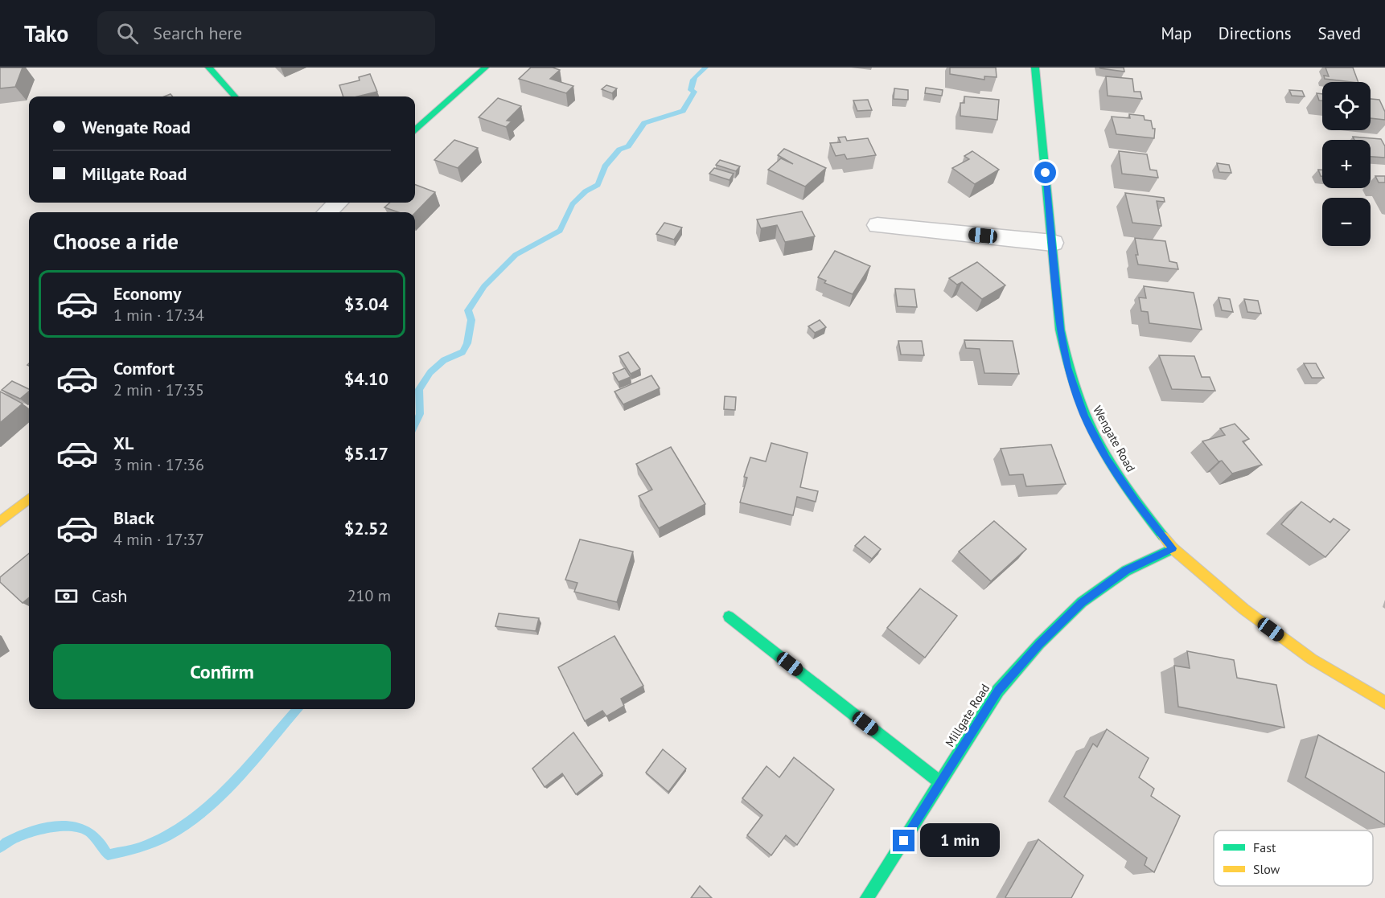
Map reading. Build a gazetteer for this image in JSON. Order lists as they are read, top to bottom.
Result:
{
  "streets": {
    "street": ["Wengate Road", "Millgate Road"]
  },
  "crossings": [
    ["Wengate Road", "Millgate Road"]
  ],
  "legend": ["Fast", "Slow"],
  "page": {
    "header": "Tako",
    "search": "Search here",
    "nav": ["Map", "Directions", "Saved"],
    "map_buttons": ["+", "−"],
    "banner": ["Wengate Road", "Millgate Road"],
    "heading": "Choose a ride",
    "list": [
      {
        "name": "Economy",
        "note": "1 min · 17:34",
        "value": "$3.04"
      },
      {
        "name": "Comfort",
        "note": "2 min · 17:35",
        "value": "$4.10"
      },
      {
        "name": "XL",
        "note": "3 min · 17:36",
        "value": "$5.17"
      },
      {
        "name": "Black",
        "note": "4 min · 17:37",
        "value": "$2.52"
      }
    ],
    "pay": ["Cash", "210 m"],
    "buttons": "Confirm",
    "bubble": "1 min"
  }
}
